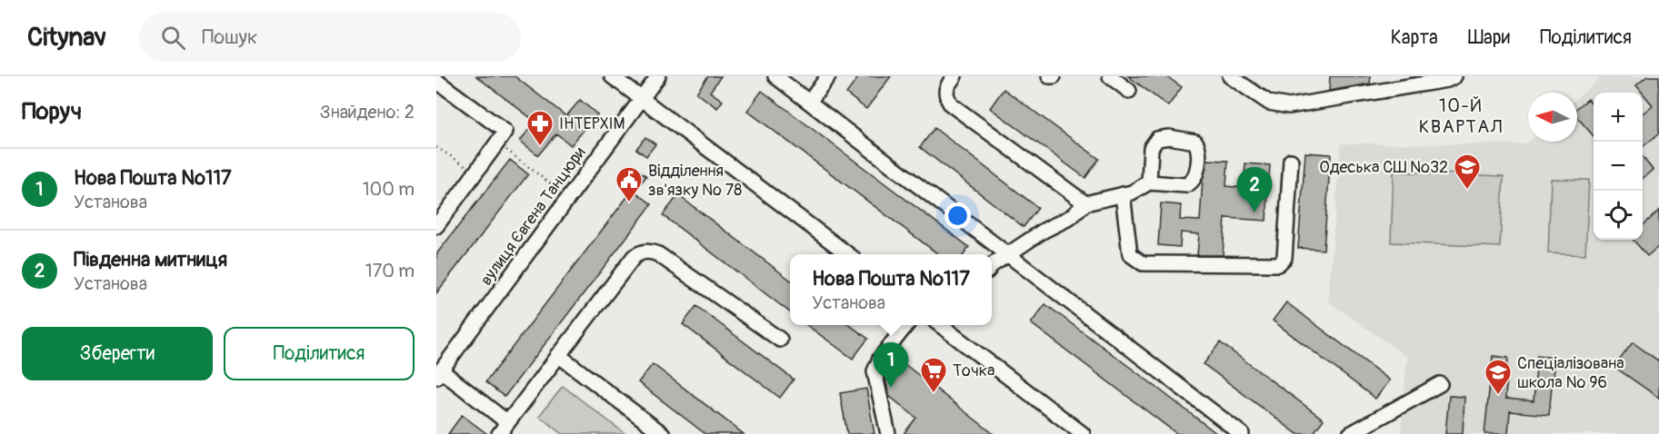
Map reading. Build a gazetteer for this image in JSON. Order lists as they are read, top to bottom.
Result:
{
  "streets": {
    "street": ["вулиця Євгена Танцюри"]
  },
  "districts": ["10-Й КВАРТАЛ"],
  "places": {
    "pharmacy": ["ІНТЕРХІМ"],
    "school or university": ["Одеська СШ №32", "Спеціалізована школа № 96"],
    "public building": ["Відділення зв'язку № 78"],
    "supermarket": ["Точка"]
  },
  "north": "left",
  "page": {
    "header": "Citynav",
    "search": "Пошук",
    "nav": ["Карта", "Шари", "Поділитися"],
    "heading": ["Поруч", "Знайдено: 2"],
    "map_buttons": ["+", "−"],
    "list": [
      {
        "mark": "1",
        "name": "Нова Пошта №117",
        "note": "Установа",
        "value": "100 m"
      },
      {
        "mark": "2",
        "name": "Південна митниця",
        "note": "Установа",
        "value": "170 m"
      }
    ],
    "pins": ["2", "1"],
    "popup": ["Нова Пошта №117", "Установа"],
    "buttons": ["Зберегти", "Поділитися"]
  }
}
